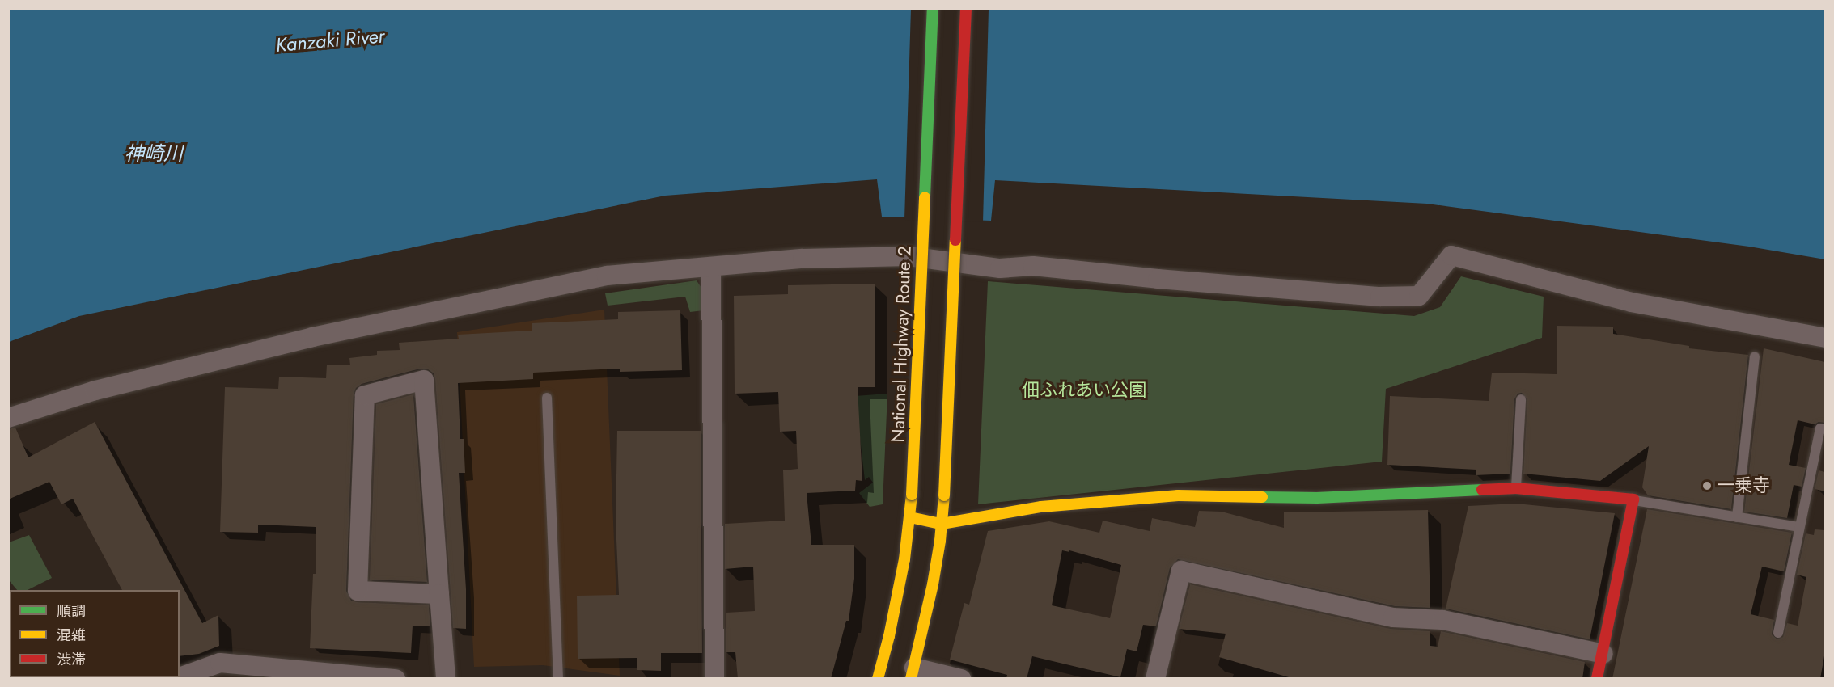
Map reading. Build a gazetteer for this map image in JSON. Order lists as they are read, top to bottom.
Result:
{
  "streets": {
    "main road": ["National Highway Route 2"]
  },
  "water": ["Kanzaki River", "神崎川"],
  "parks": ["佃ふれあい公園"],
  "places": ["一乗寺"],
  "legend": ["順調", "混雑", "渋滞"]
}
